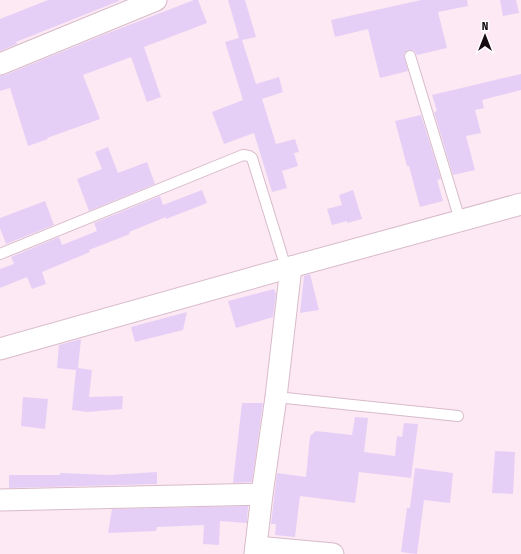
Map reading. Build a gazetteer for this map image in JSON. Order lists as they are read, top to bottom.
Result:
{
  "north": "top"
}
